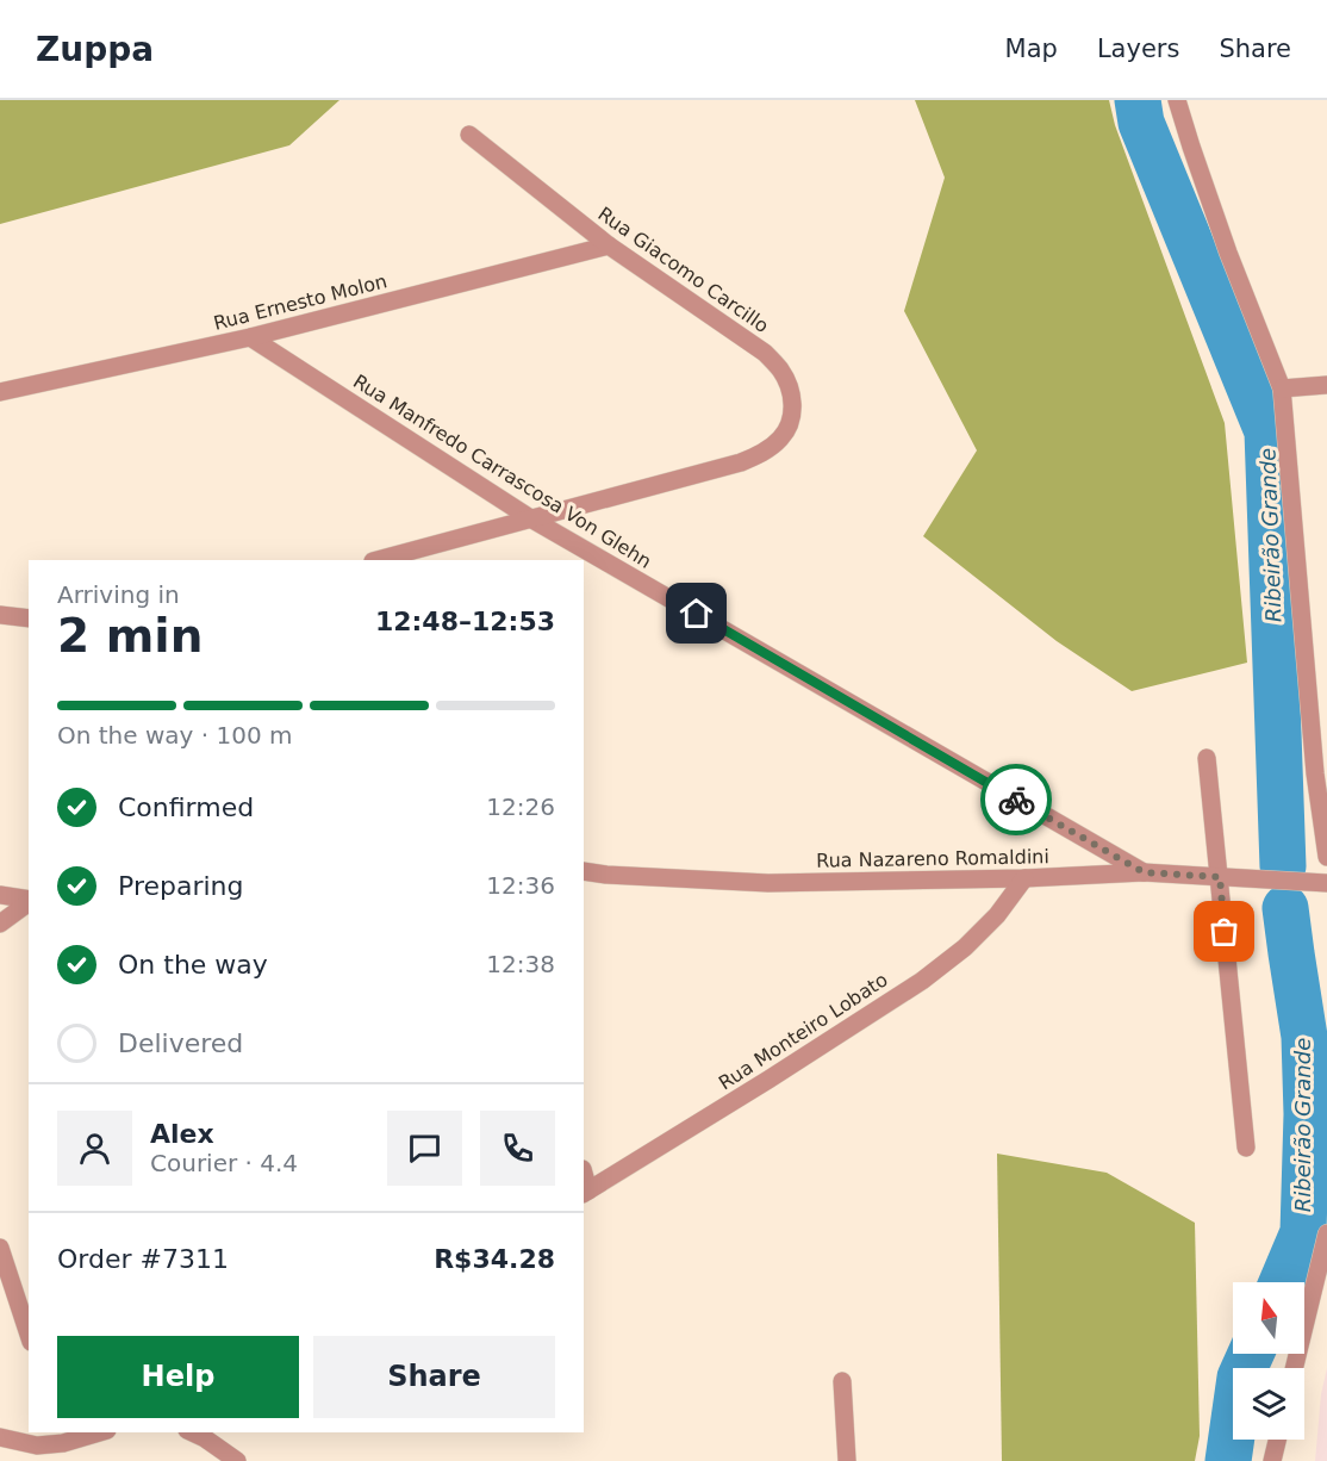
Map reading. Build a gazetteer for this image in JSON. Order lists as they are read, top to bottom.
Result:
{
  "streets": {
    "street": [
      "Rua Giacomo Carcillo",
      "Rua Ernesto Molon",
      "Rua Manfredo Carrascosa Von Glehn",
      "Rua Nazareno Romaldini",
      "Rua Monteiro Lobato"
    ]
  },
  "crossings": [
    ["Rua Giacomo Carcillo", "Rua Ernesto Molon"],
    ["Rua Giacomo Carcillo", "Rua Manfredo Carrascosa Von Glehn"],
    ["Rua Ernesto Molon", "Rua Manfredo Carrascosa Von Glehn"],
    ["Rua Manfredo Carrascosa Von Glehn", "Rua Nazareno Romaldini"],
    ["Rua Nazareno Romaldini", "Rua Monteiro Lobato"]
  ],
  "water": ["Ribeirão Grande"],
  "north": "top",
  "page": {
    "header": "Zuppa",
    "nav": ["Map", "Layers", "Share"],
    "heading": ["2 min", "Arriving in", "12:48–12:53"],
    "panel": [
      "Alex",
      "Courier · 4.4",
      "Order #7311",
      "R$34.28"
    ],
    "bar": "On the way · 100 m",
    "list": [
      ["Confirmed", "12:26"],
      ["Preparing", "12:36"],
      ["On the way", "12:38"],
      "Delivered"
    ],
    "buttons": ["Help", "Share"]
  }
}
